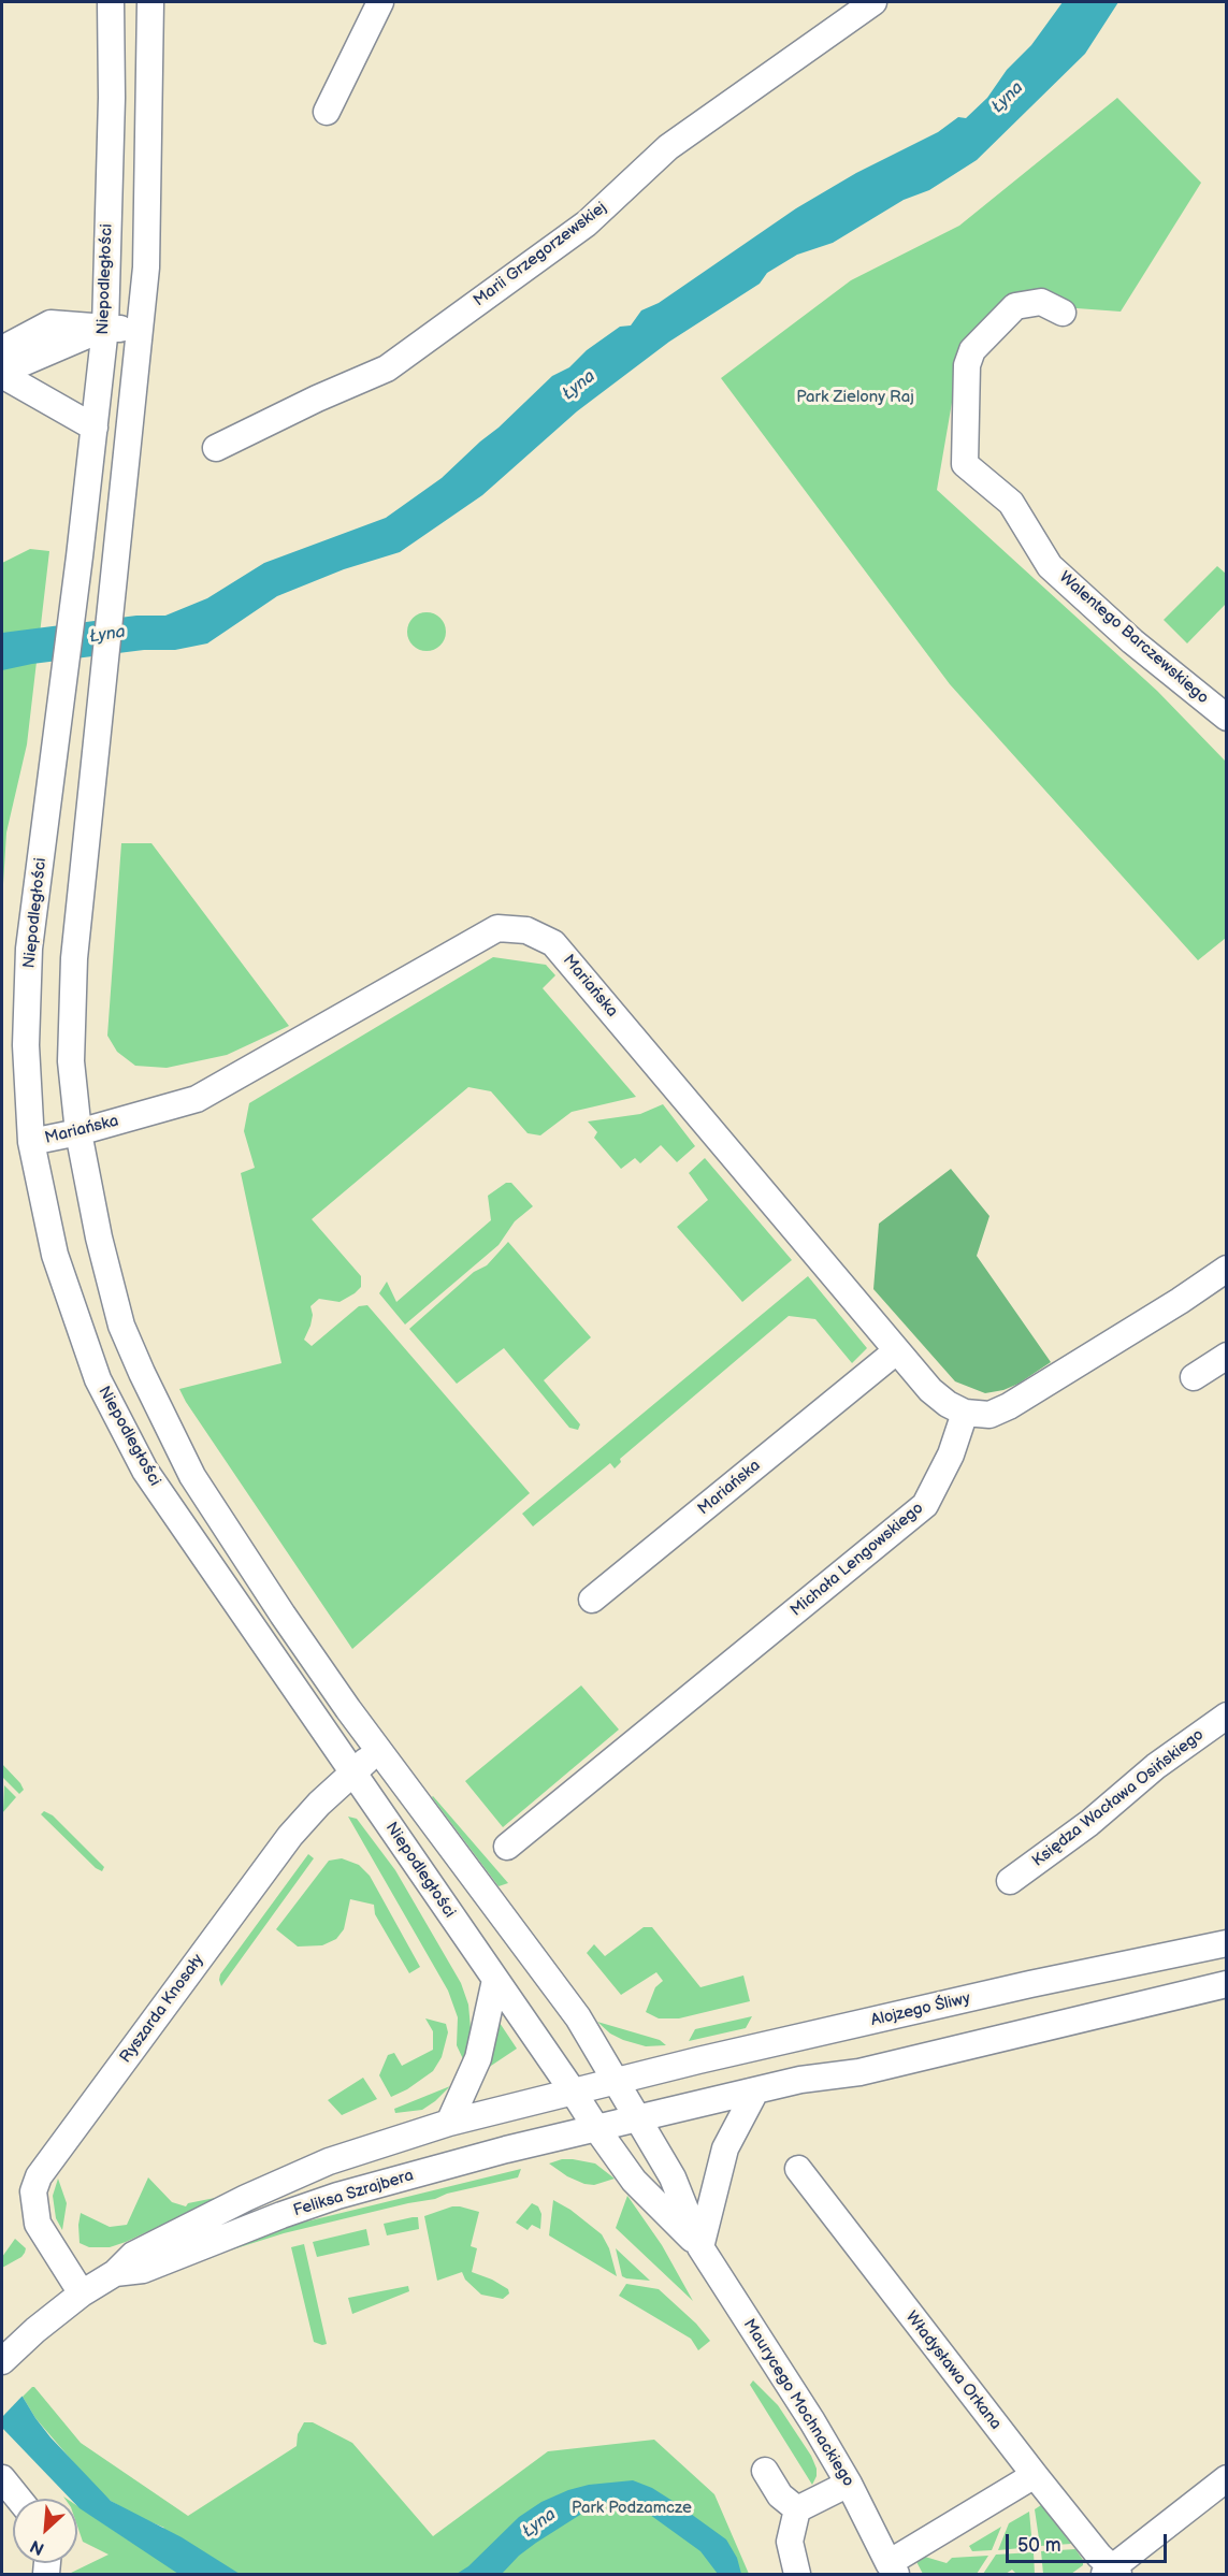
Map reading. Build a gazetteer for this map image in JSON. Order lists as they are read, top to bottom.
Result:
{
  "streets": {
    "street": [
      "Marii Grzegorzewskiej",
      "Niepodległości",
      "Walentego Barczewskiego",
      "Mariańska",
      "Michała Lengowskiego",
      "Księdza Wacława Osińskiego",
      "Ryszarda Knosały",
      "Alojzego Śliwy",
      "Feliksa Szrajbera",
      "Władysława Orkana",
      "Maurycego Mochnackiego"
    ]
  },
  "crossings": [
    ["Niepodległości", "Mariańska"],
    ["Niepodległości", "Ryszarda Knosały"],
    ["Niepodległości", "Alojzego Śliwy"],
    ["Niepodległości", "Feliksa Szrajbera"],
    ["Niepodległości", "Maurycego Mochnackiego"],
    ["Mariańska", "Michała Lengowskiego"],
    ["Ryszarda Knosały", "Feliksa Szrajbera"],
    ["Alojzego Śliwy", "Feliksa Szrajbera"],
    ["Alojzego Śliwy", "Maurycego Mochnackiego"],
    ["Feliksa Szrajbera", "Maurycego Mochnackiego"]
  ],
  "water": ["Łyna"],
  "parks": ["Park Zielony Raj", "Park Podzamcze"],
  "scale_bar": "50 m",
  "north": "bottom left"
}
